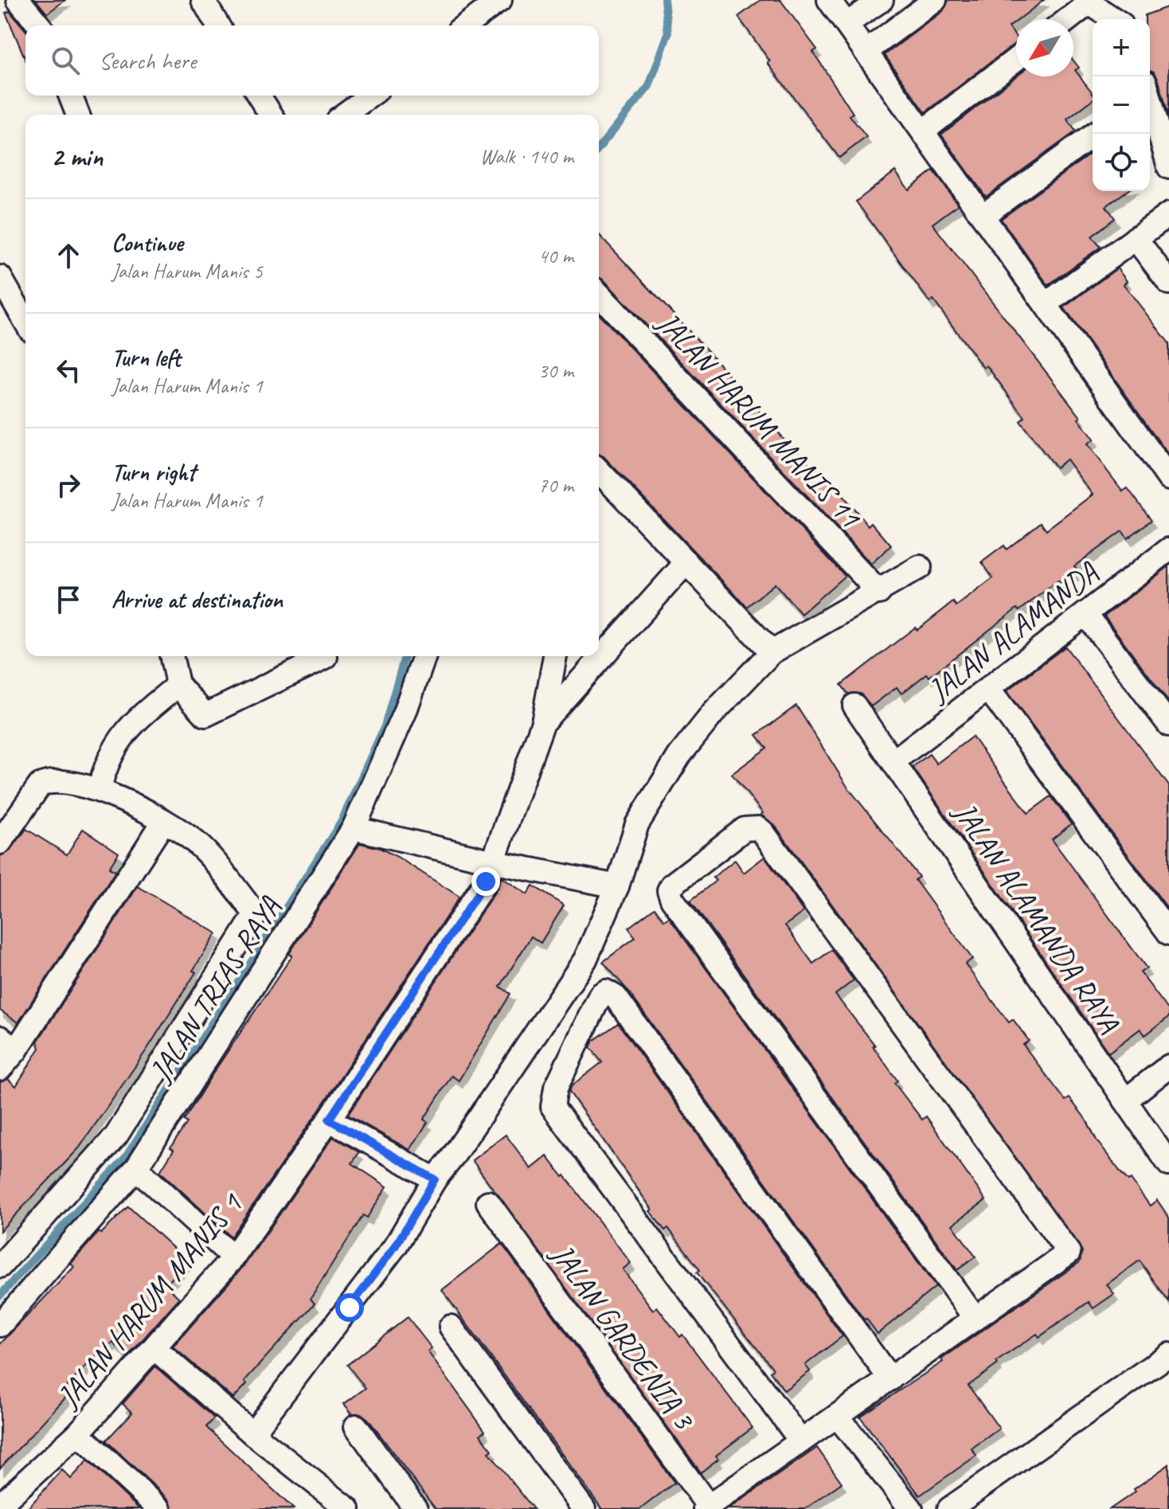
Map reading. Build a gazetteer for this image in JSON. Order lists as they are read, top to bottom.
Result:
{
  "streets": {
    "street": [
      "JALAN HARUM MANIS 11",
      "JALAN ALAMANDA",
      "JALAN ALAMANDA RAYA",
      "JALAN TRIAS RAYA",
      "JALAN HARUM MANIS 1",
      "JALAN GARDENIA 3"
    ]
  },
  "crossings": [
    ["JALAN ALAMANDA", "JALAN ALAMANDA RAYA"]
  ],
  "north": "bottom left",
  "page": {
    "map_buttons": ["+", "−"],
    "search": "Search here",
    "heading": ["2 min", "Walk · 140 m"],
    "list": [
      ["Continue", "Jalan Harum Manis 5", "40 m"],
      ["Turn left", "Jalan Harum Manis 1", "30 m"],
      ["Turn right", "Jalan Harum Manis 1", "70 m"],
      "Arrive at destination"
    ]
  }
}
